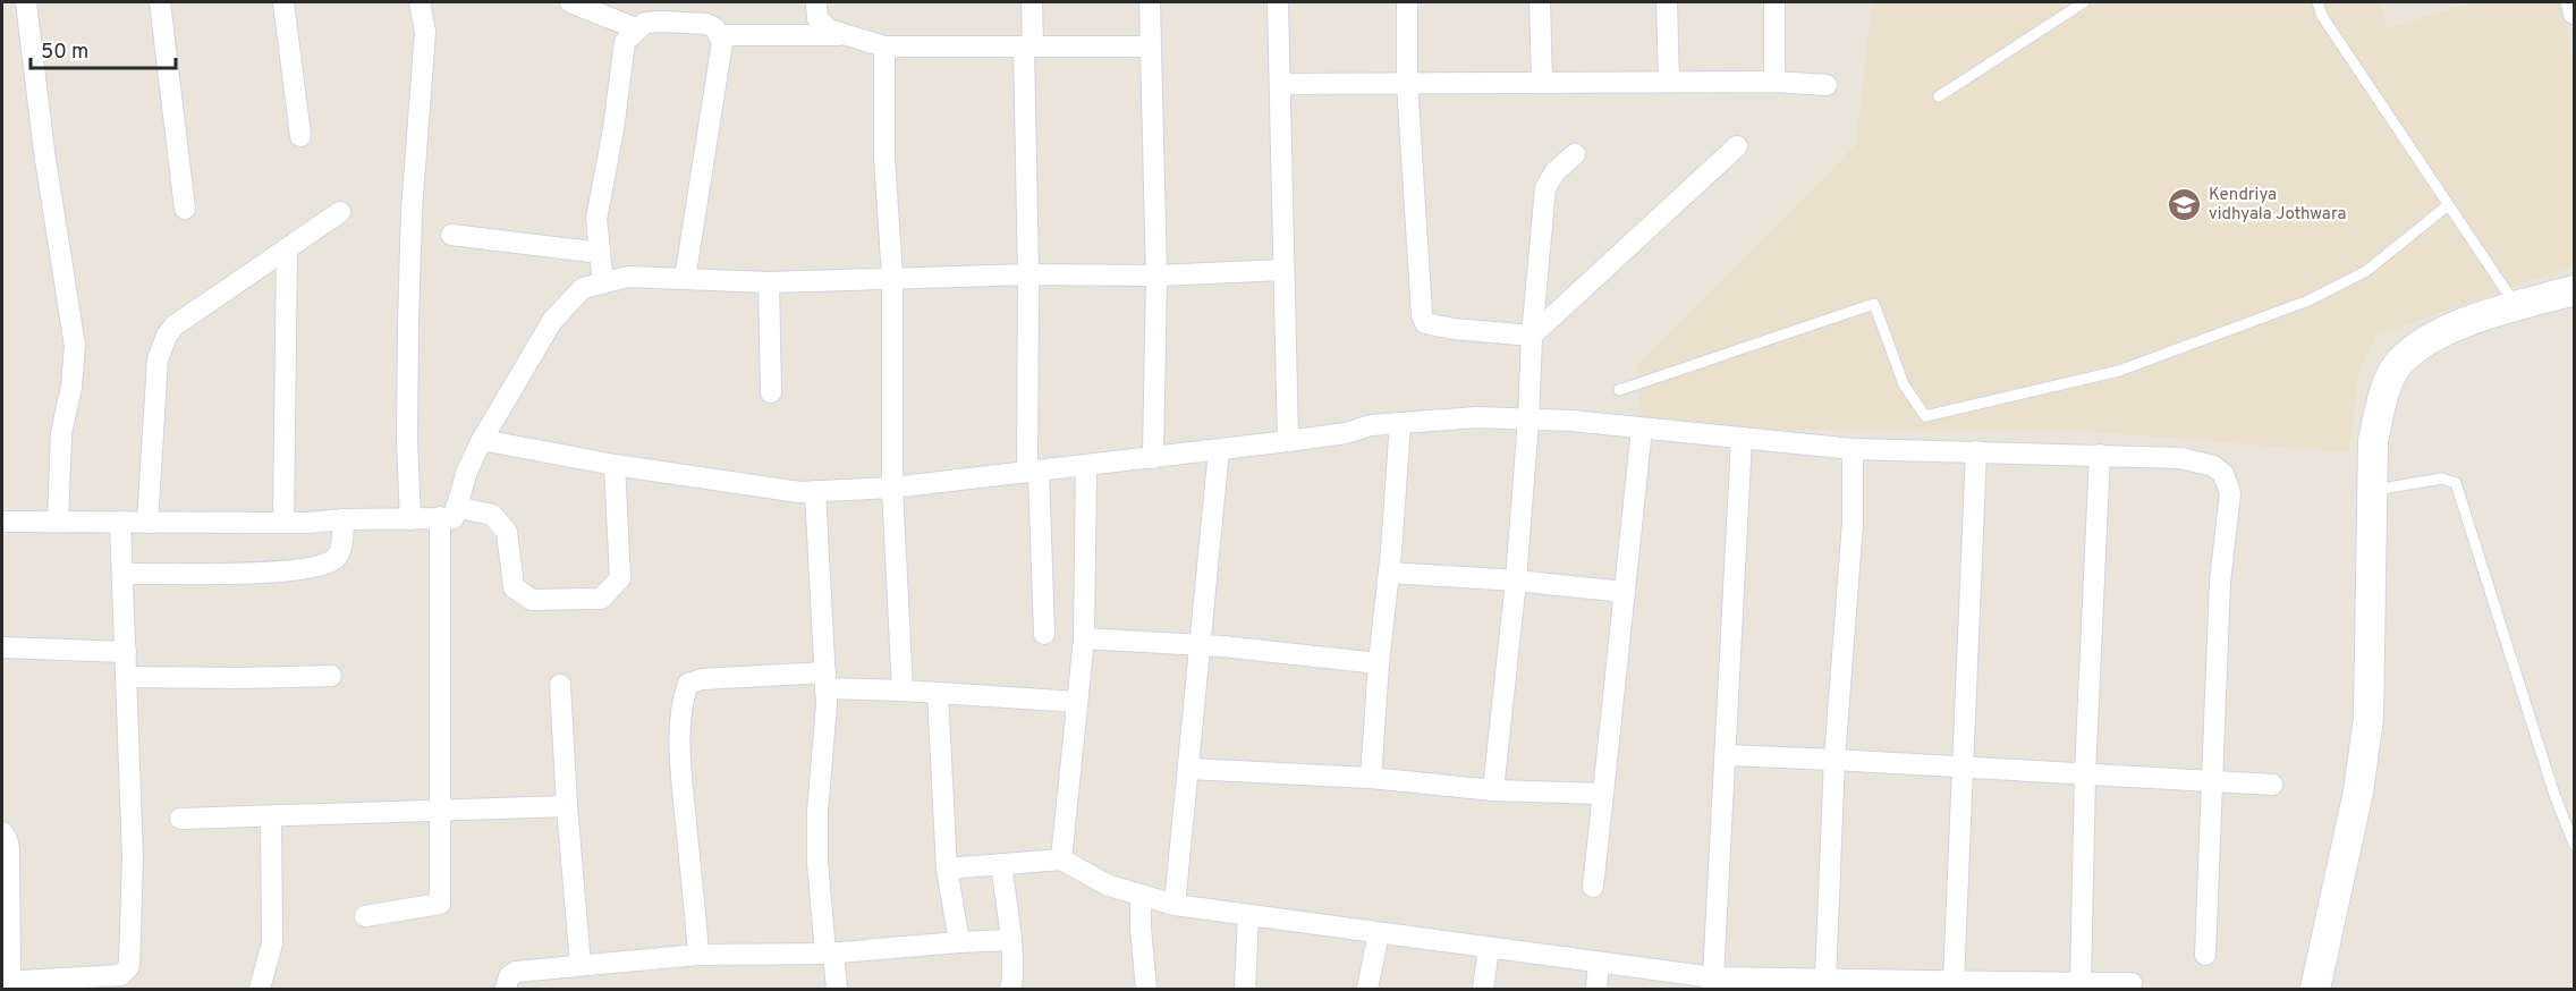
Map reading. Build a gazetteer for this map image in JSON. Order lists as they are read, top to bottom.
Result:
{
  "places": {
    "school or university": ["Kendriya vidhyala Jothwara"]
  },
  "scale_bar": "50 m"
}
